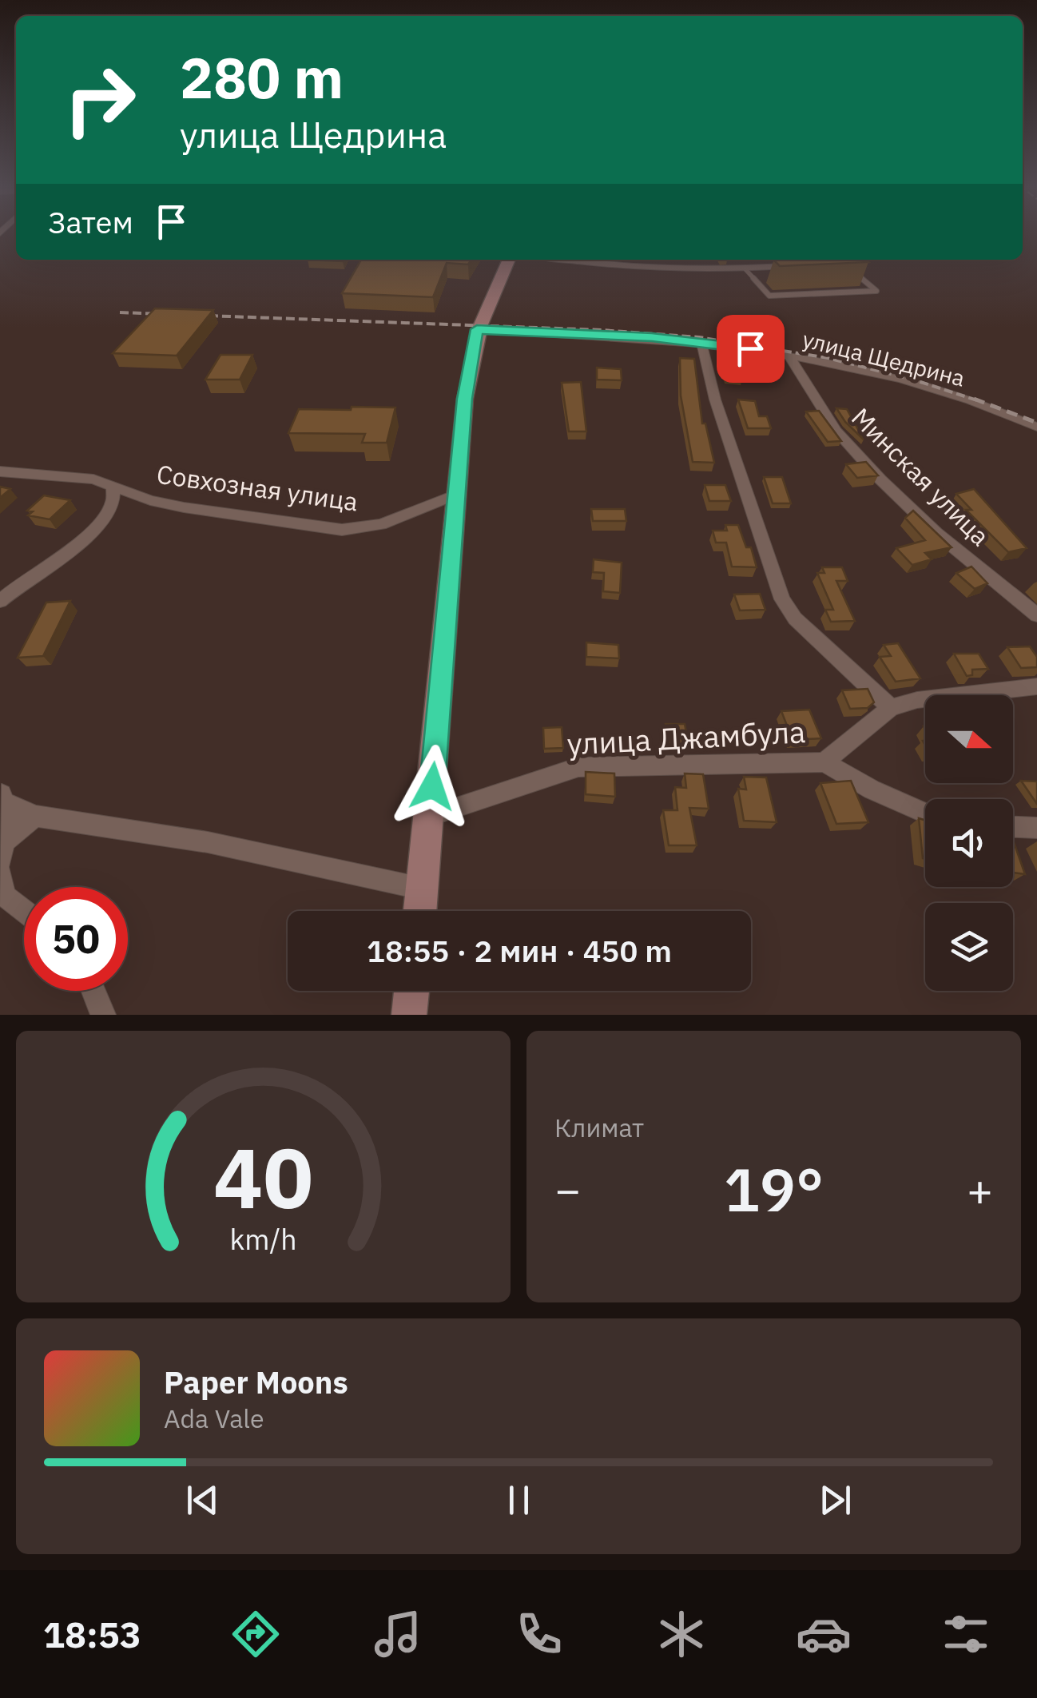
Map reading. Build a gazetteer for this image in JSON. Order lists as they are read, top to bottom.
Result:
{
  "streets": {
    "street": [
      "улица Щедрина",
      "Минская улица",
      "Совхозная улица",
      "улица Джамбула"
    ]
  },
  "crossings": [
    ["улица Щедрина", "Минская улица"]
  ],
  "north": "right",
  "page": {
    "turn": ["280 m", "улица Щедрина"],
    "then": "Затем",
    "limit": "50",
    "trip": "18:55 · 2 мин · 450 m",
    "tile": "Климат",
    "heat": ["−", "19°", "+"],
    "song": ["Paper Moons", "Ada Vale"],
    "tabs": "18:53",
    "gauge": ["40", "km/h"]
  }
}
